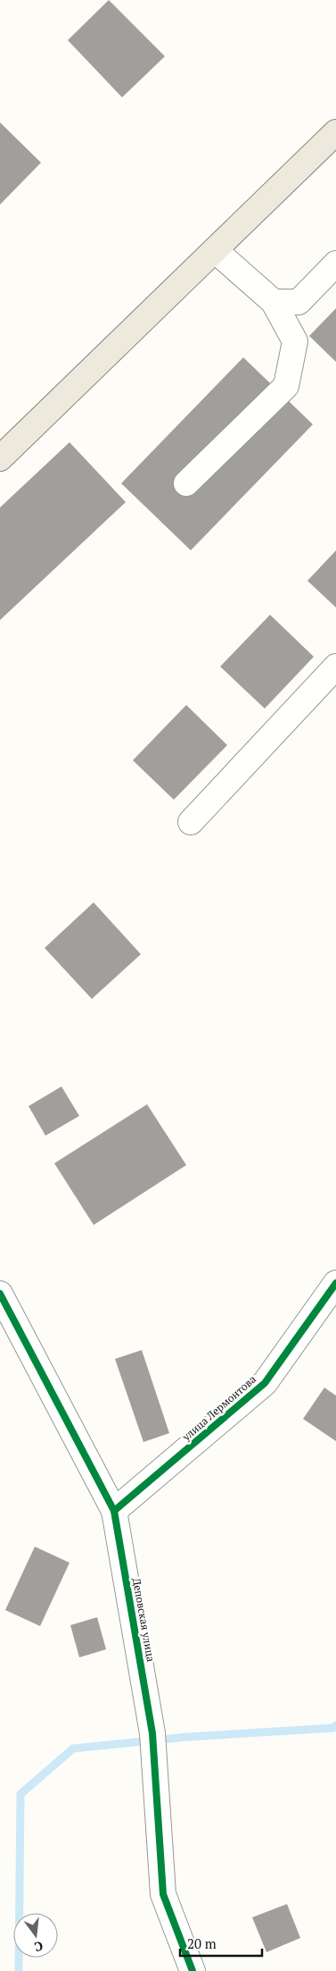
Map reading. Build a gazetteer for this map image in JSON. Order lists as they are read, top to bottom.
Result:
{
  "streets": {
    "street": ["улица Лермонтова", "Деповская улица"]
  },
  "crossings": [
    ["улица Лермонтова", "Деповская улица"]
  ],
  "scale_bar": "20 m",
  "north": "bottom"
}
